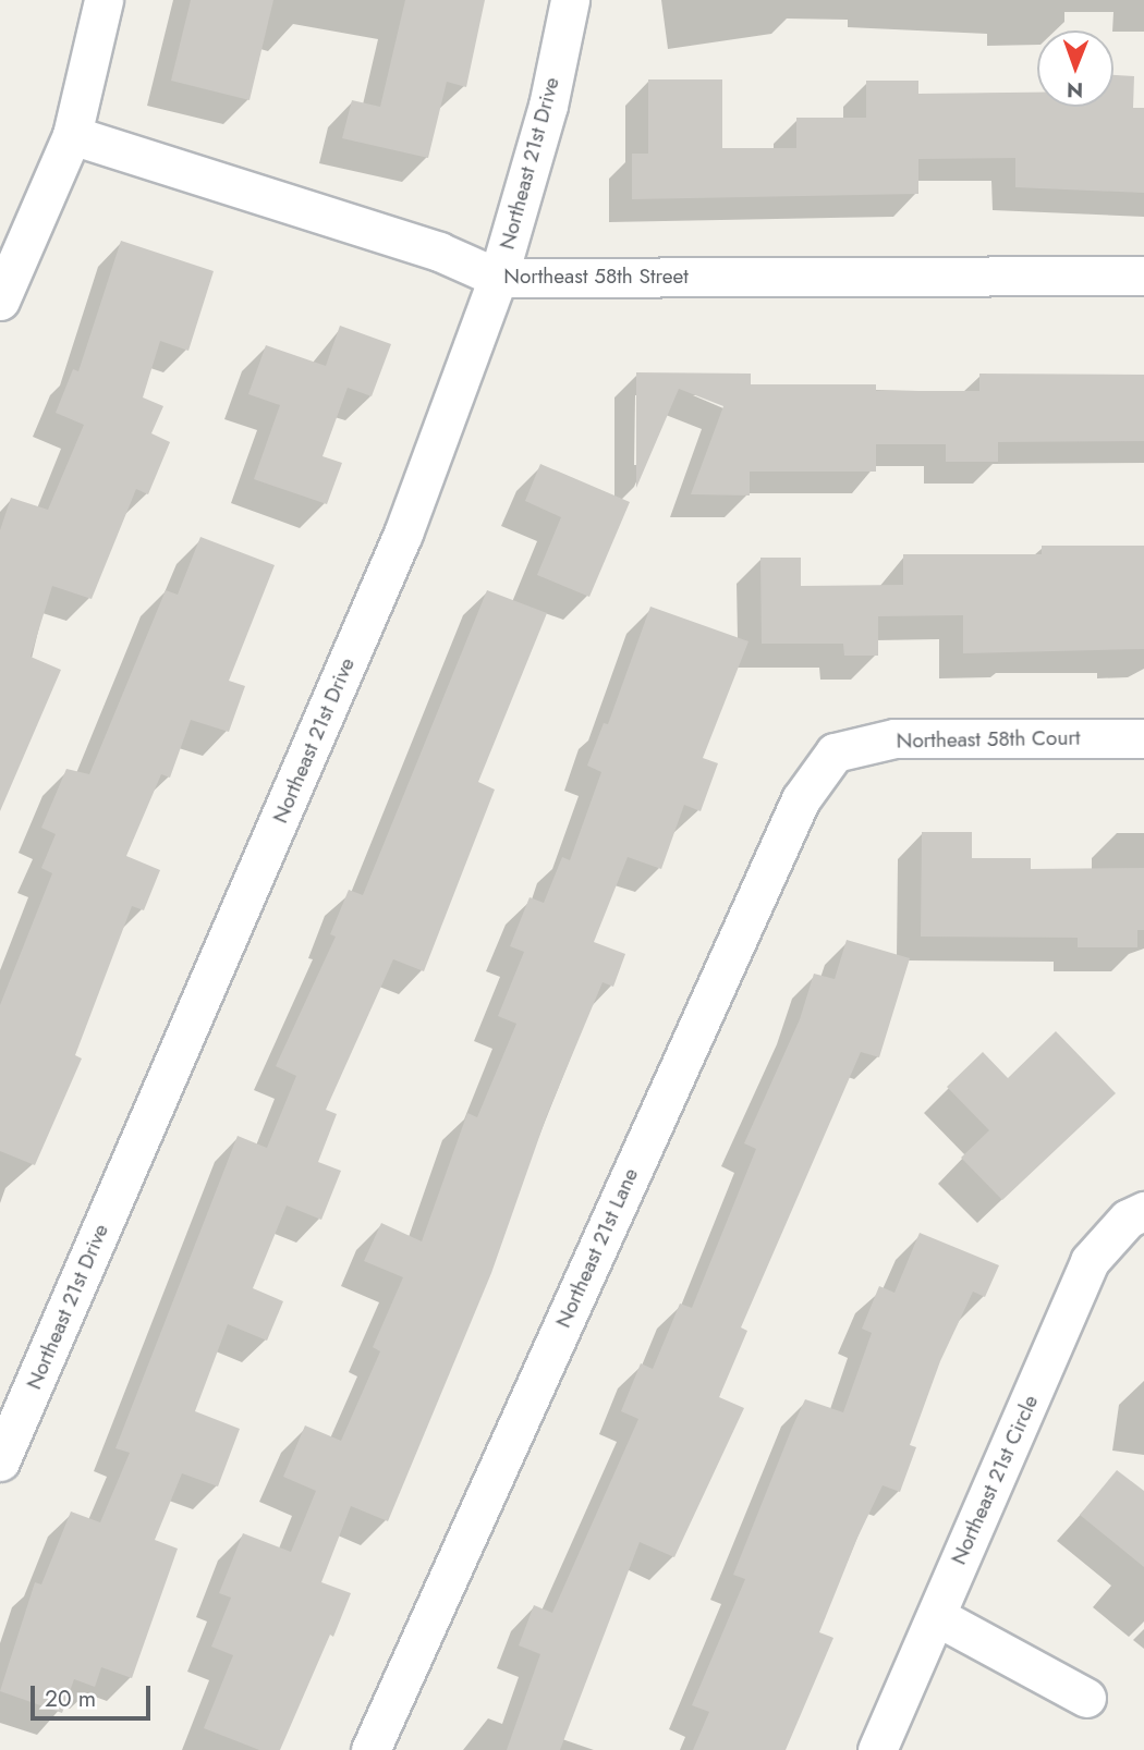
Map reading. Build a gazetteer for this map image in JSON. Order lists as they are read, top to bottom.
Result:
{
  "streets": {
    "street": [
      "Northeast 21st Drive",
      "Northeast 58th Street",
      "Northeast 58th Court",
      "Northeast 21st Lane",
      "Northeast 21st Circle"
    ]
  },
  "crossings": [
    ["Northeast 21st Drive", "Northeast 58th Street"],
    ["Northeast 58th Court", "Northeast 21st Lane"]
  ],
  "scale_bar": "20 m",
  "north": "bottom"
}
